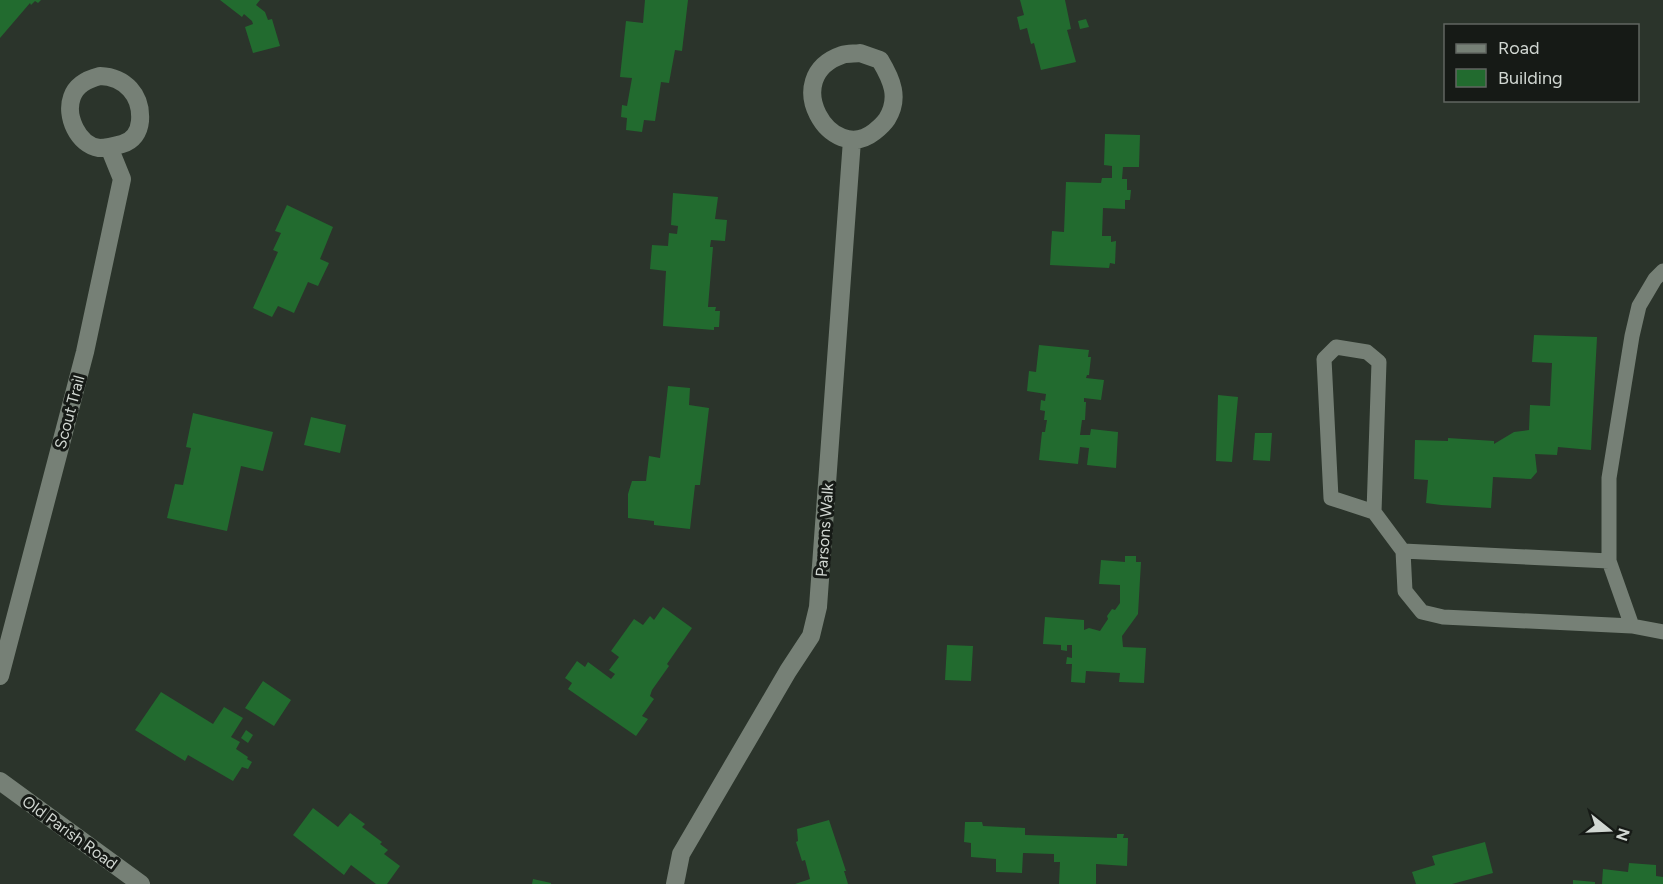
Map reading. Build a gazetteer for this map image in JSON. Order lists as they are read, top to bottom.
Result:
{
  "streets": {
    "street": ["Scout Trail", "Parsons Walk", "Old Parish Road"]
  },
  "legend": ["Road", "Building"],
  "north": "right"
}
